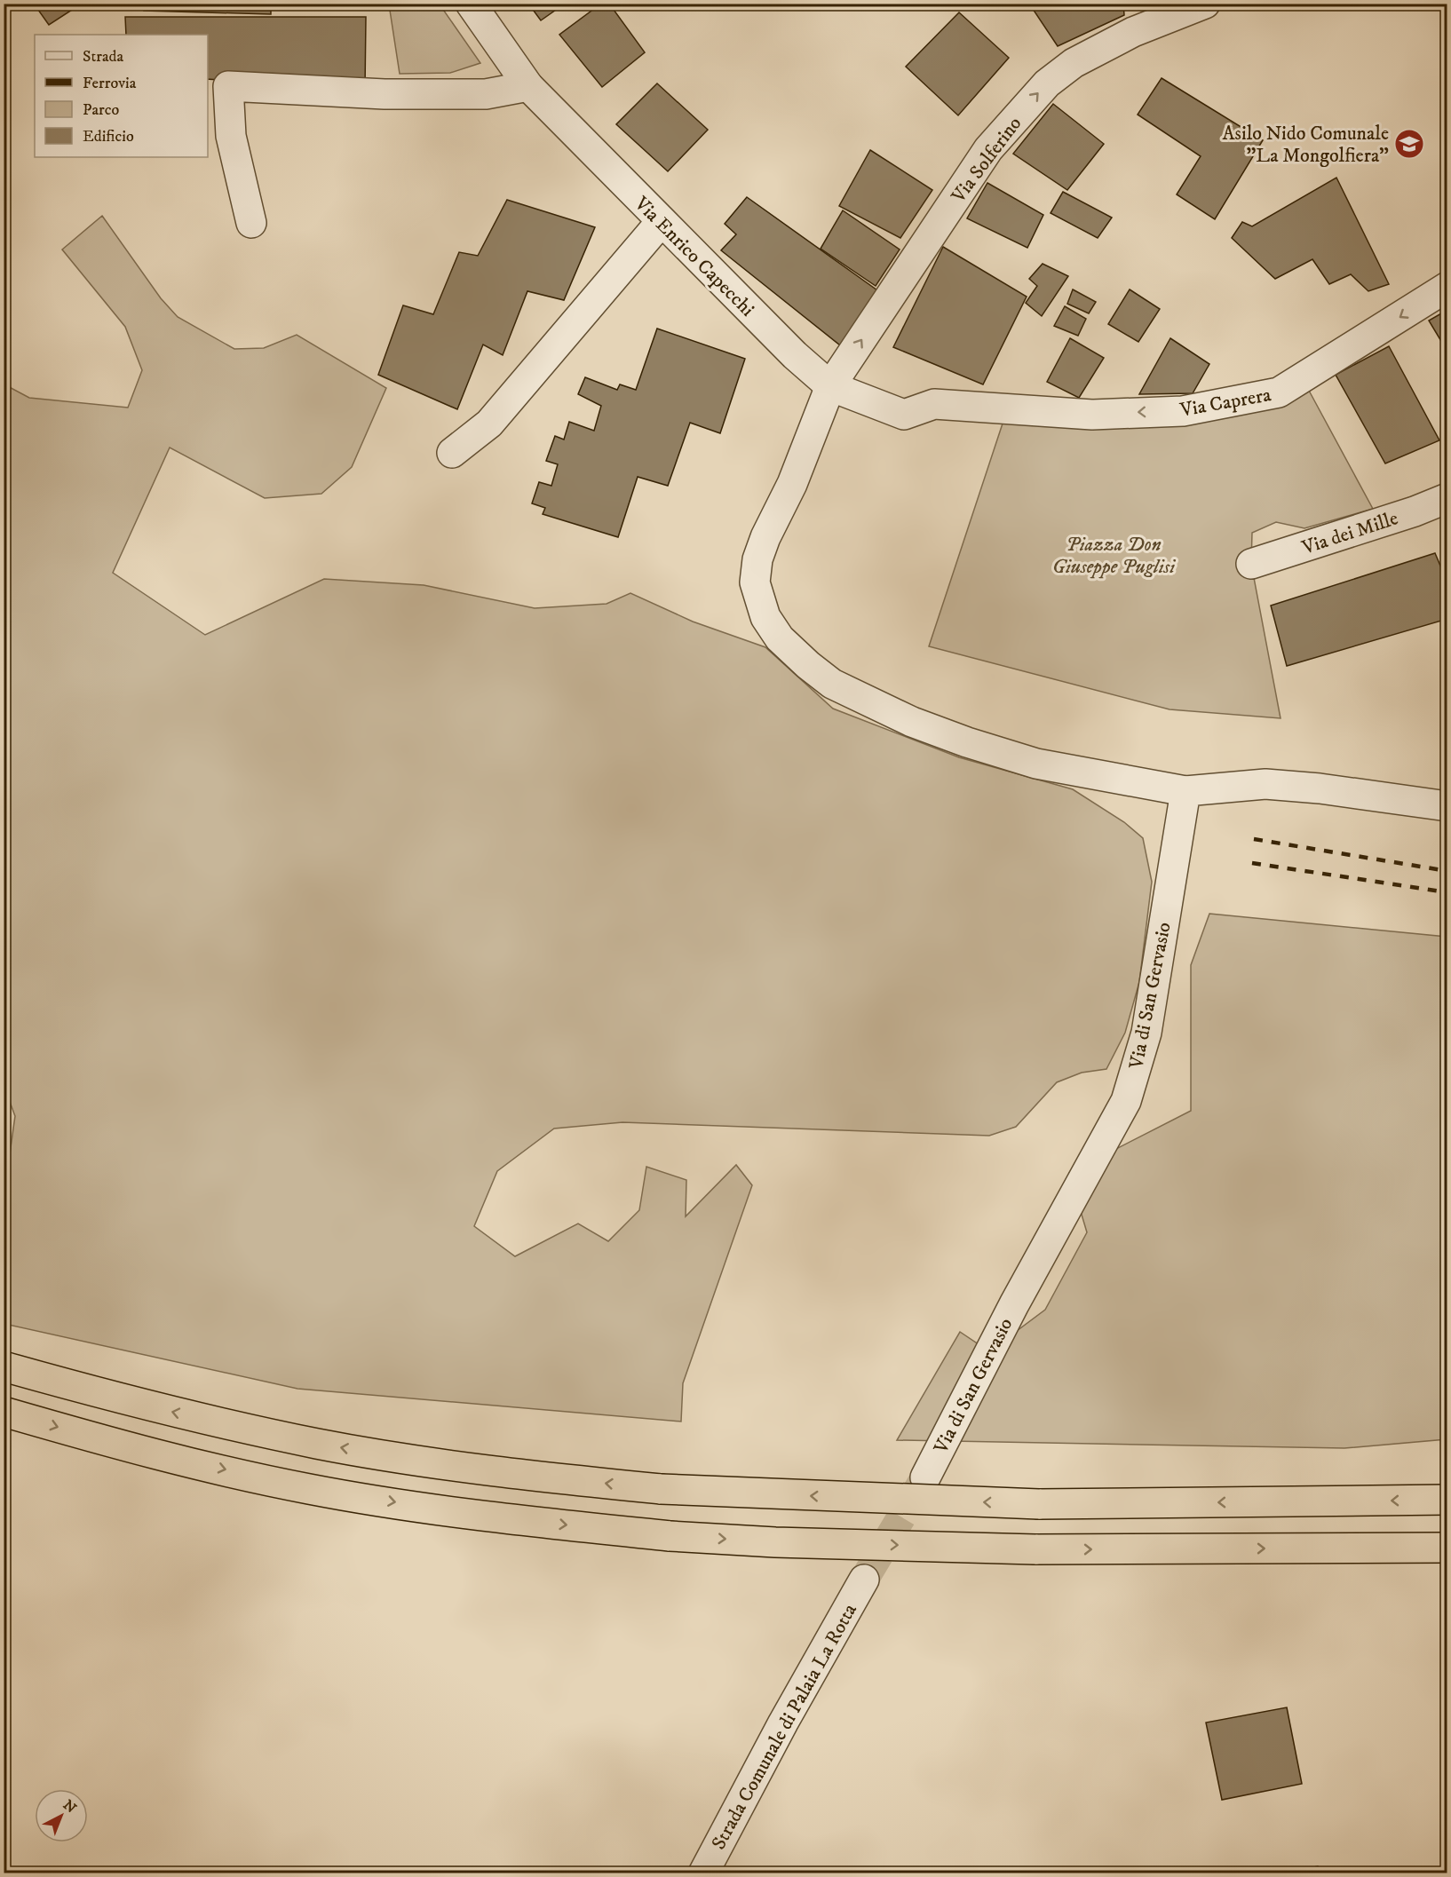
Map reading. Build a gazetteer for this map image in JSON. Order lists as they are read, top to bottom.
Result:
{
  "streets": {
    "street": [
      "Via Solferino",
      "Via Enrico Capecchi",
      "Via Caprera",
      "Via dei Mille",
      "Via di San Gervasio",
      "Strada Comunale di Palaia La Rotta"
    ]
  },
  "crossings": [
    ["Via Solferino", "Via Enrico Capecchi"],
    ["Via Solferino", "Via di San Gervasio"],
    ["Via Enrico Capecchi", "Via Caprera"]
  ],
  "one_way": ["Via Solferino", "Via Caprera"],
  "parks": ["Piazza Don Giuseppe Puglisi"],
  "places": {
    "school or university": ["Asilo Nido Comunale \"La Mongolfiera\""]
  },
  "legend": [
    "Strada",
    "Ferrovia",
    "Parco",
    "Edificio"
  ],
  "north": "top right"
}
